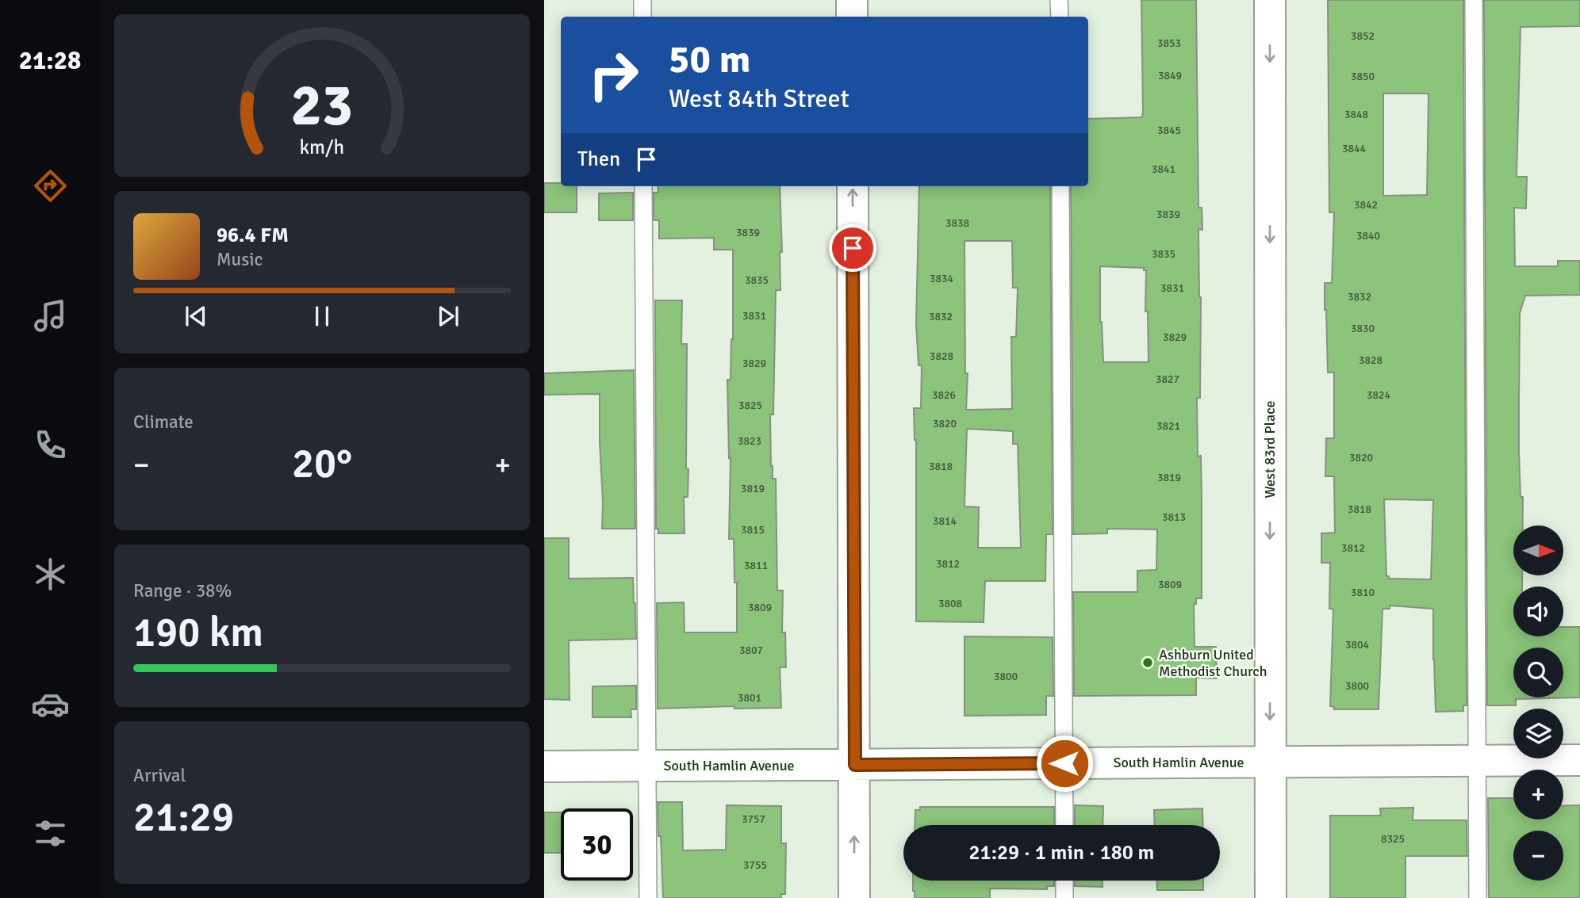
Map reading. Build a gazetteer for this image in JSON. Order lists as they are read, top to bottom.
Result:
{
  "streets": {
    "street": ["West 83rd Place", "South Hamlin Avenue"]
  },
  "crossings": [
    ["West 83rd Place", "South Hamlin Avenue"]
  ],
  "one_way": ["West 83rd Place"],
  "places": ["Ashburn United Methodist Church"],
  "house_numbers": [
    "3852",
    "3853",
    "3849",
    "3850",
    "3848",
    "3845",
    "3844",
    "3841",
    "3842",
    "3839",
    "3838",
    "3839",
    "3840",
    "3835",
    "3834",
    "3835",
    "3831",
    "3832",
    "3831",
    "3832",
    "3830",
    "3829",
    "3828",
    "3828",
    "3829",
    "3827",
    "3826",
    "3824",
    "3825",
    "3820",
    "3821",
    "3823",
    "3820",
    "3818",
    "3819",
    "3819",
    "3818",
    "3813",
    "3814",
    "3815",
    "3812",
    "3812",
    "3811",
    "3809",
    "3810",
    "3808",
    "3809",
    "3804",
    "3807",
    "3800",
    "3800",
    "3801",
    "3757",
    "8325",
    "3755"
  ],
  "north": "right",
  "page": {
    "tabs": "21:28",
    "turn": ["50 m", "West 84th Street"],
    "then": "Then",
    "song": ["96.4 FM", "Music"],
    "tile": [
      "Climate",
      ["Range · 38%", "190 km"],
      ["Arrival", "21:29"]
    ],
    "heat": ["−", "20°", "+"],
    "map_buttons": ["+", "−"],
    "limit": "30",
    "trip": "21:29 · 1 min · 180 m",
    "gauge": ["23", "km/h"]
  }
}
